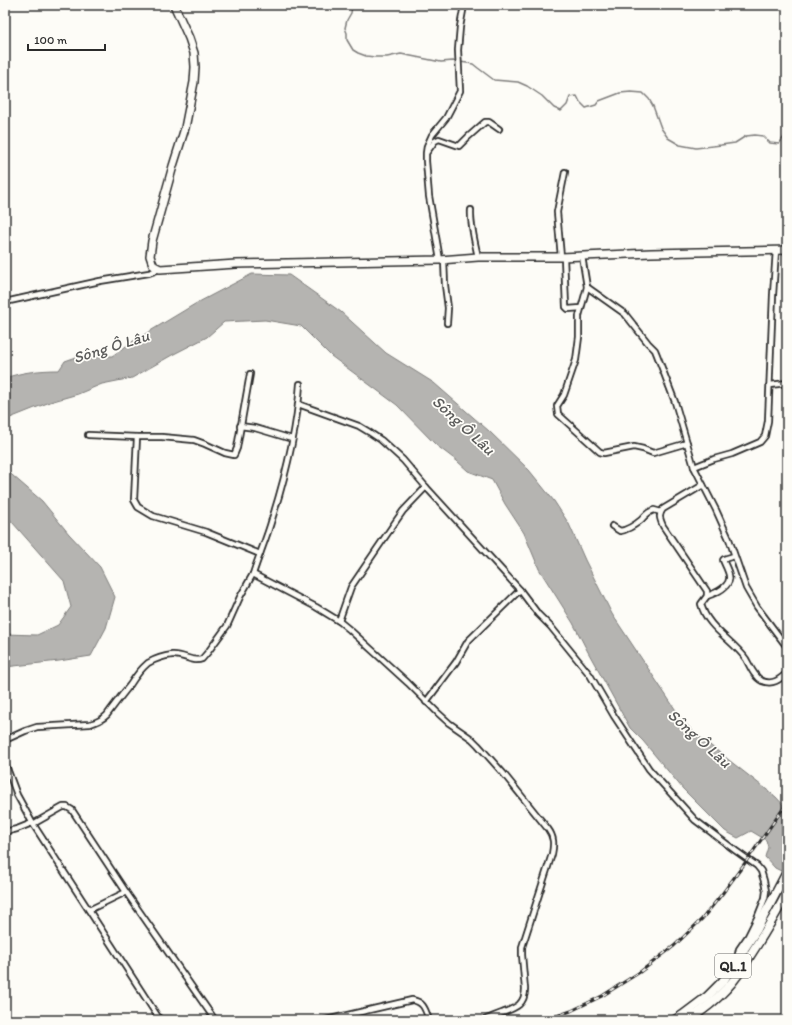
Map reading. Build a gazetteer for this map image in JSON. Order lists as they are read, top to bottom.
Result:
{
  "streets": {
    "highway": ["QL.1"]
  },
  "water": ["Sông Ô Lâu"],
  "scale_bar": "100 m"
}
